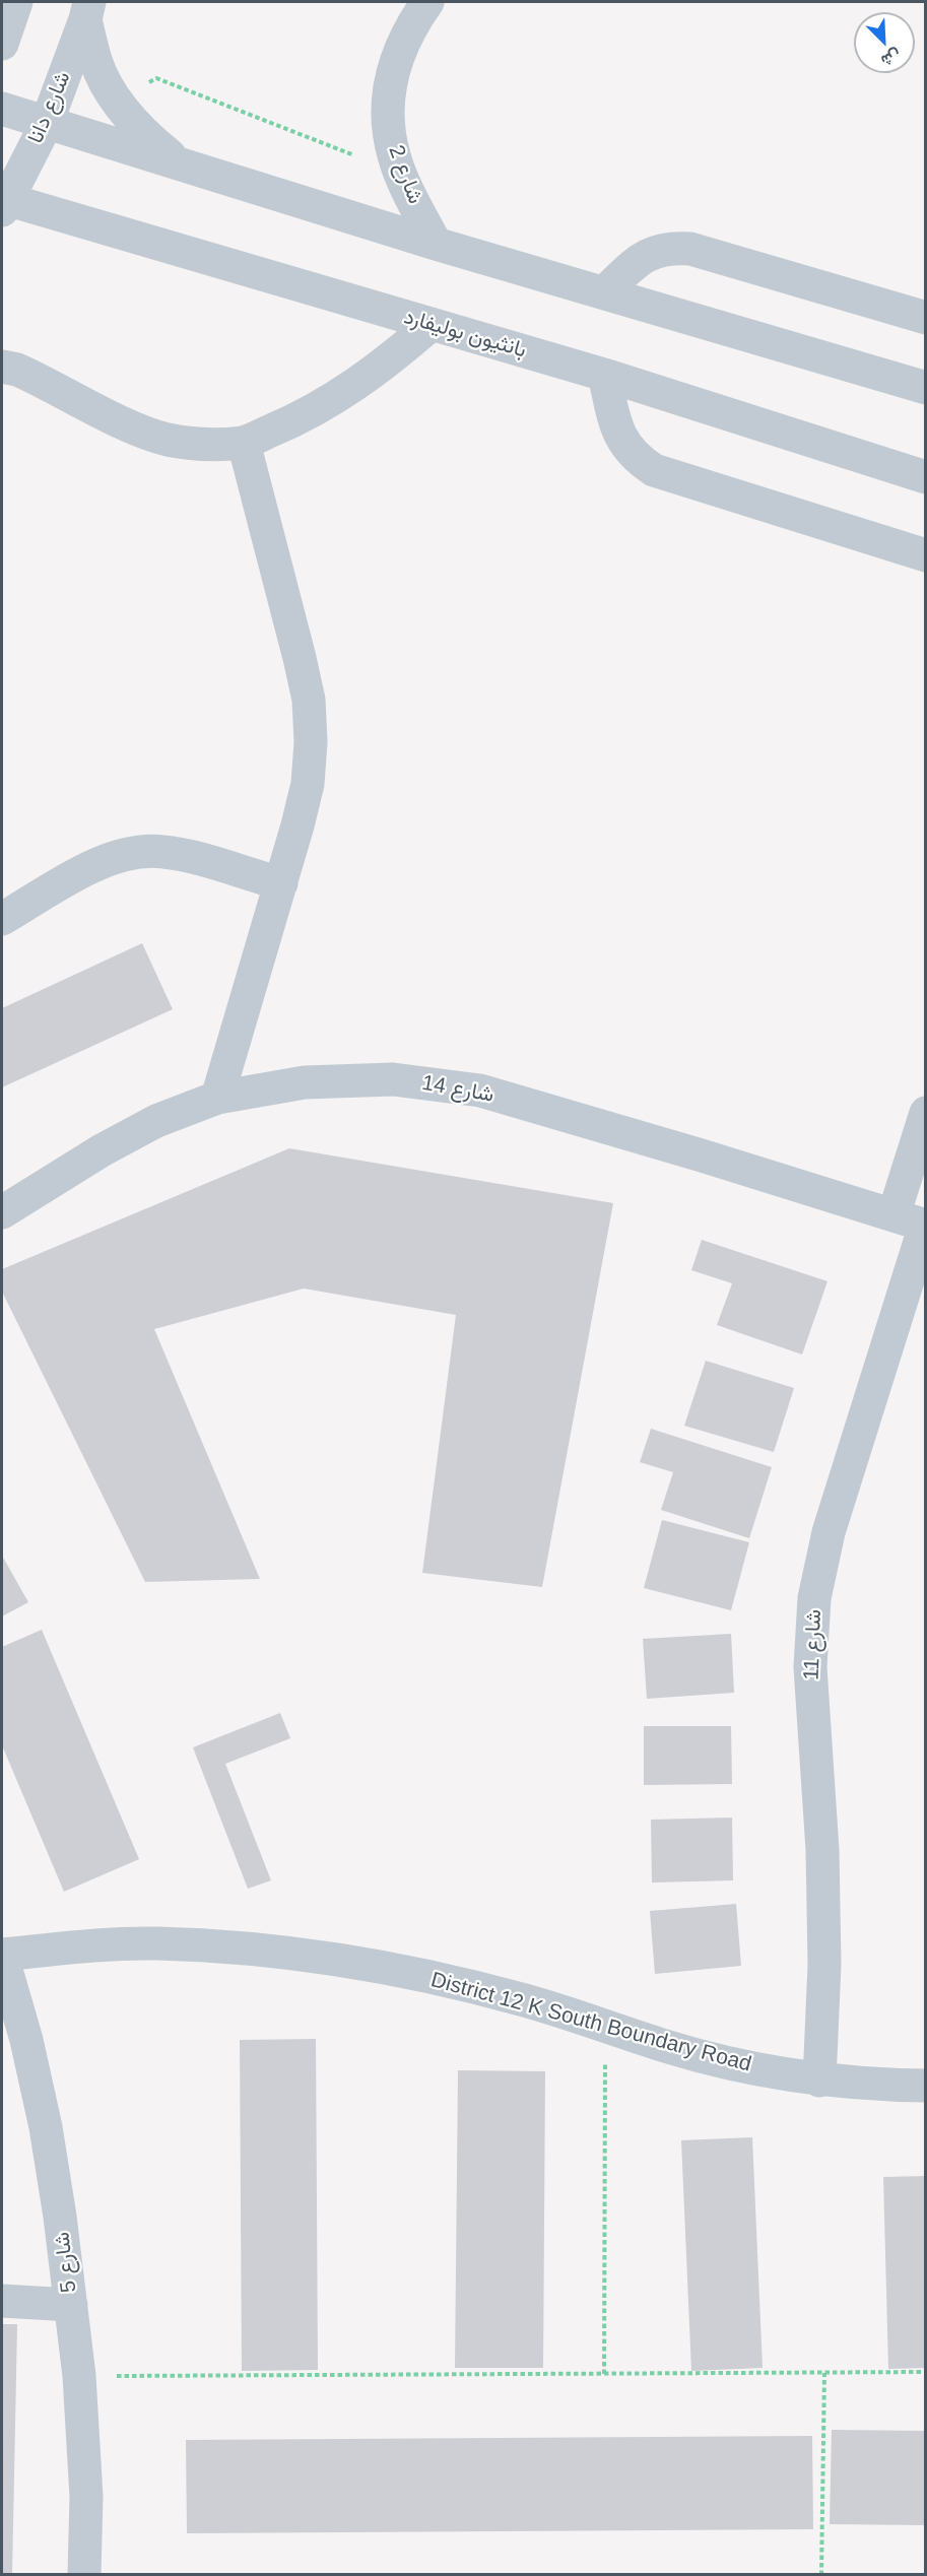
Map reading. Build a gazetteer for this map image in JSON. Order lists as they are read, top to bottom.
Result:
{
  "streets": {
    "street": [
      "شارع دانا",
      "شارع 2",
      "بانثيون بوليفارد",
      "شارع 14",
      "شارع 11",
      "District 12 K South Boundary Road",
      "شارع 5"
    ]
  },
  "crossings": [
    ["شارع دانا", "بانثيون بوليفارد"],
    ["شارع 14", "شارع 11"],
    ["شارع 11", "District 12 K South Boundary Road"],
    ["District 12 K South Boundary Road", "شارع 5"]
  ],
  "north": "bottom right"
}
